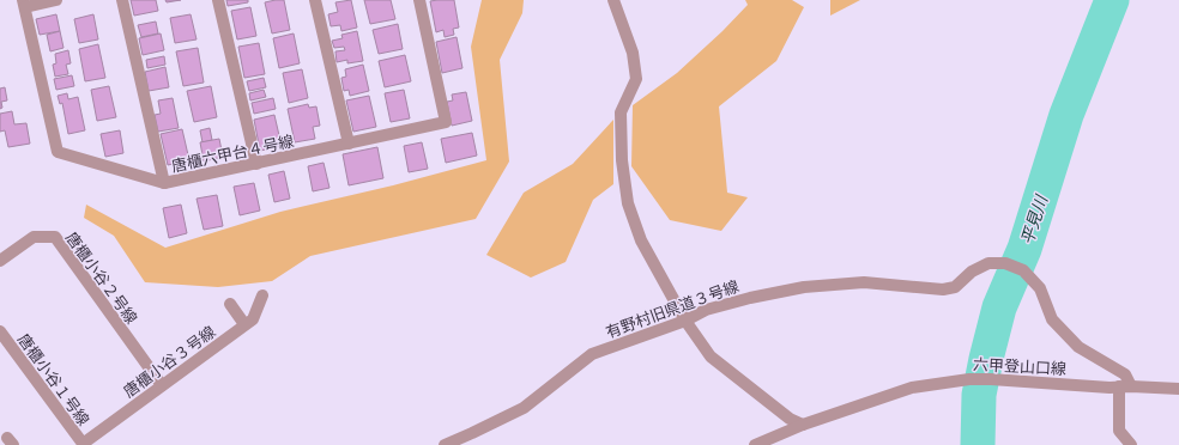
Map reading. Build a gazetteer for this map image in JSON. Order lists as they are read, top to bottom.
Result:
{
  "streets": {
    "street": [
      "唐櫃六甲台４号線",
      "唐櫃小谷２号線",
      "有野村旧県道３号線",
      "唐櫃小谷３号線",
      "六甲登山口線",
      "唐櫃小谷１号線"
    ]
  },
  "crossings": [
    ["唐櫃小谷２号線", "唐櫃小谷３号線"],
    ["有野村旧県道３号線", "六甲登山口線"],
    ["唐櫃小谷３号線", "唐櫃小谷１号線"]
  ],
  "water": ["平見川"]
}
